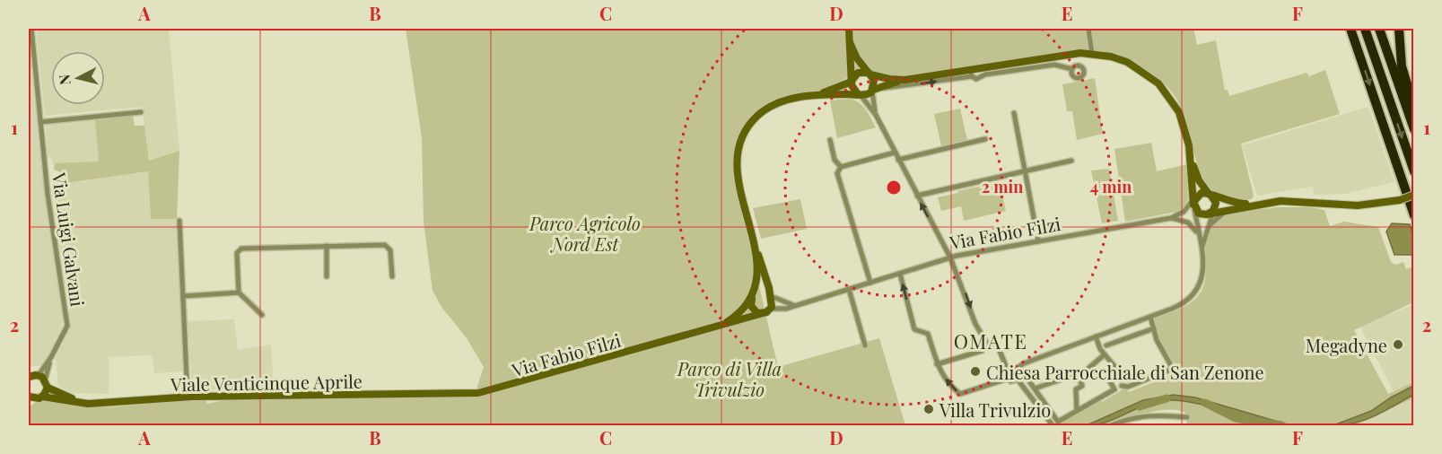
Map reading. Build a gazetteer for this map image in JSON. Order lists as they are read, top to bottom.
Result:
{
  "streets": {
    "street": ["Via Fabio Filzi", "Via Luigi Galvani", "Viale Venticinque Aprile"]
  },
  "crossings": [
    ["Via Fabio Filzi", "Viale Venticinque Aprile"],
    ["Via Luigi Galvani", "Viale Venticinque Aprile"]
  ],
  "districts": ["OMATE"],
  "parks": ["Parco Agricolo Nord Est", "Parco di Villa Trivulzio"],
  "places": ["Megadyne", "Chiesa Parrocchiale di San Zenone", "Villa Trivulzio"],
  "north": "left",
  "grid": {
    "columns": [
      "A",
      "B",
      "C",
      "D",
      "E",
      "F"
    ],
    "rows": ["1", "2"]
  },
  "rings": ["2 min", "4 min"]
}
